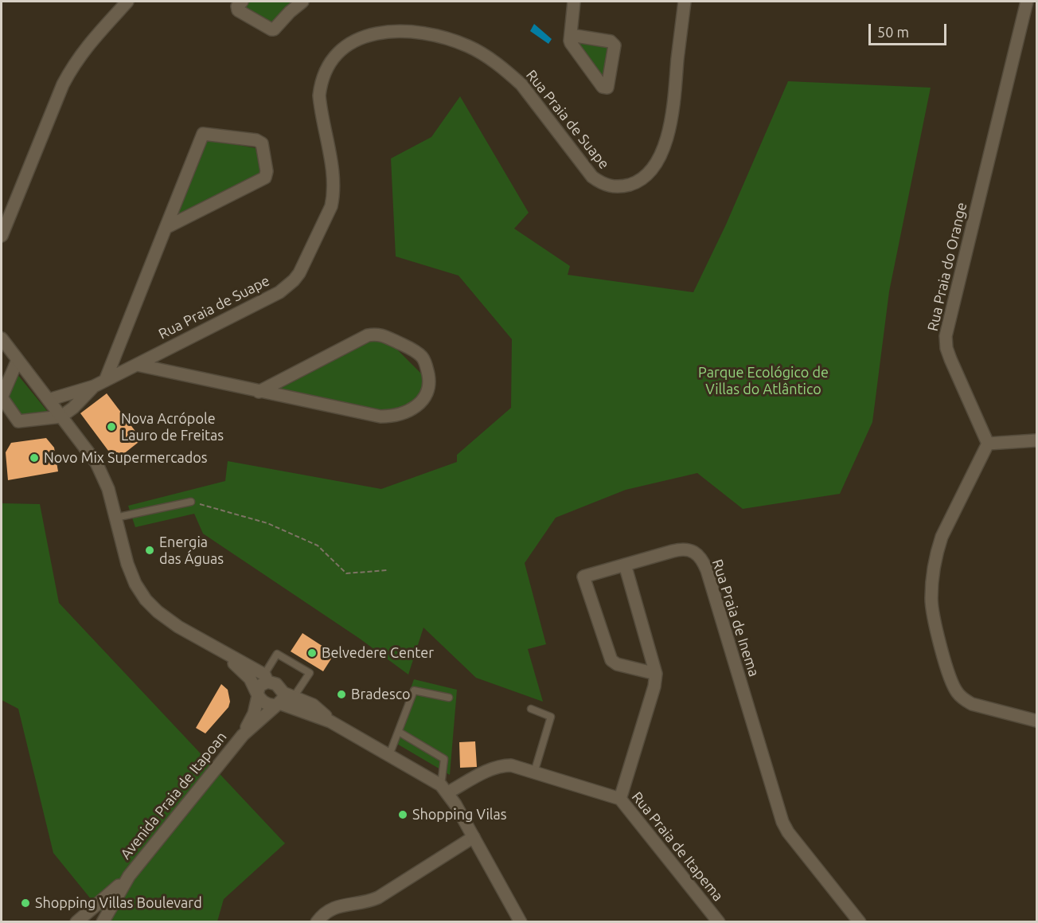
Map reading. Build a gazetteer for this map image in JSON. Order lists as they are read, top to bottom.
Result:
{
  "streets": {
    "street": [
      "Rua Praia de Suape",
      "Rua Praia do Orange",
      "Rua Praia de Inema",
      "Avenida Praia de Itapoan",
      "Rua Praia de Itapema"
    ]
  },
  "parks": ["Parque Ecológico de Villas do Atlântico"],
  "places": [
    "Nova Acrópole Lauro de Freitas",
    "Novo Mix Supermercados",
    "Energia das Águas",
    "Belvedere Center",
    "Bradesco",
    "Shopping Vilas",
    "Shopping Villas Boulevard"
  ],
  "scale_bar": "50 m"
}
